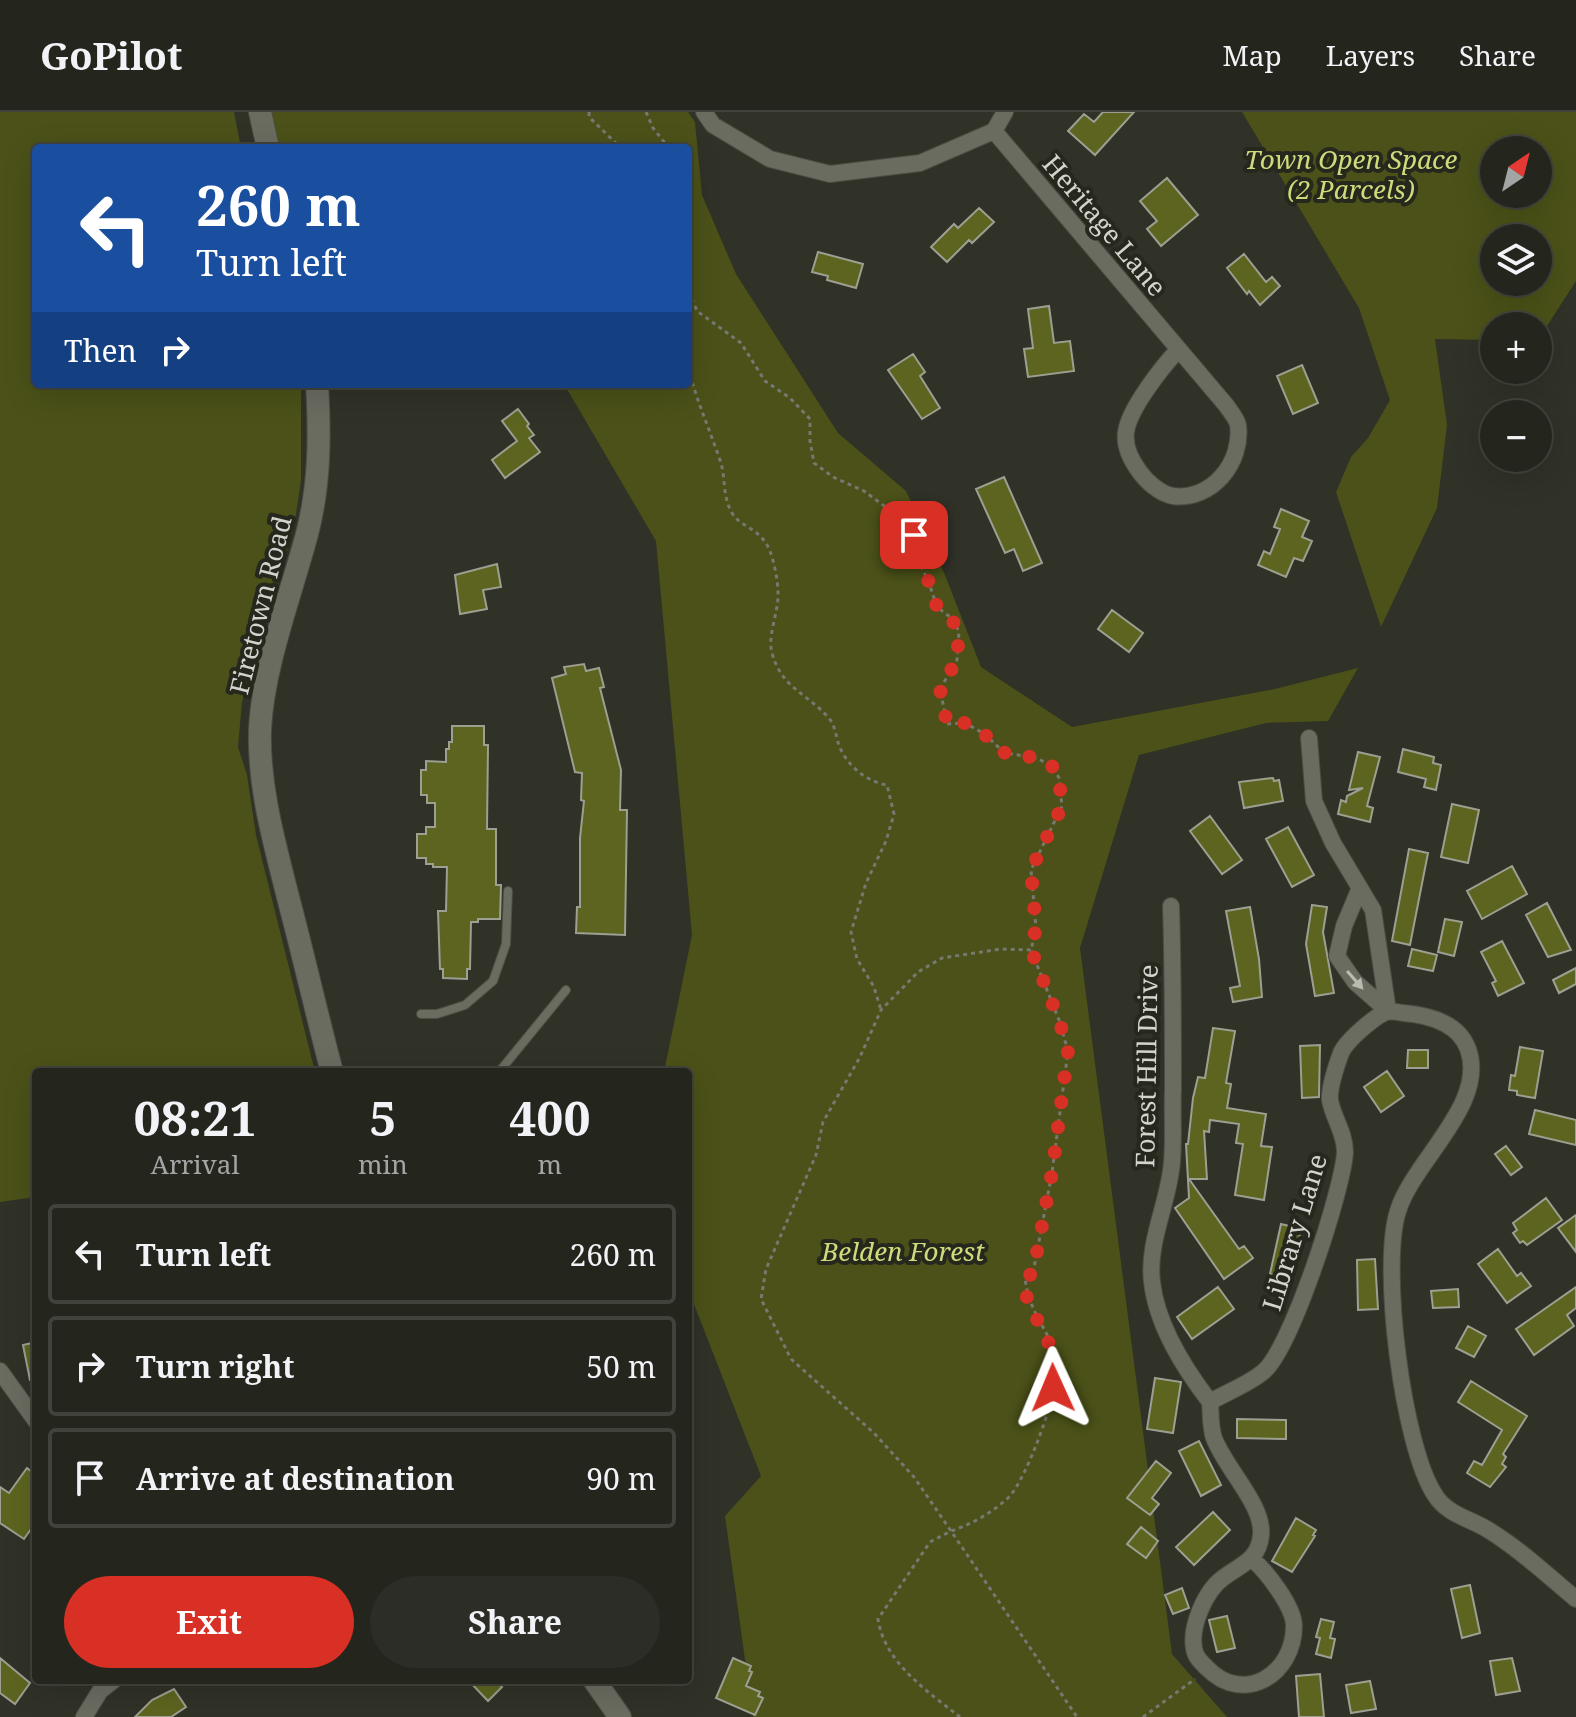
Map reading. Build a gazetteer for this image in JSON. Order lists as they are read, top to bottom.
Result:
{
  "streets": {
    "street": [
      "Heritage Lane",
      "Firetown Road",
      "Forest Hill Drive",
      "Library Lane"
    ]
  },
  "crossings": [
    ["Forest Hill Drive", "Library Lane"]
  ],
  "parks": ["Town Open Space (2 Parcels)", "Belden Forest"],
  "north": "top right",
  "page": {
    "header": "GoPilot",
    "nav": ["Map", "Layers", "Share"],
    "map_buttons": ["+", "−"],
    "turn": ["260 m", "Turn left"],
    "then": "Then",
    "eta": [
      "08:21",
      "Arrival",
      "5",
      "min",
      "400",
      "m"
    ],
    "list": [
      {
        "name": "Turn left",
        "value": "260 m"
      },
      {
        "name": "Turn right",
        "value": "50 m"
      },
      {
        "name": "Arrive at destination",
        "value": "90 m"
      }
    ],
    "buttons": ["Exit", "Share"]
  }
}
